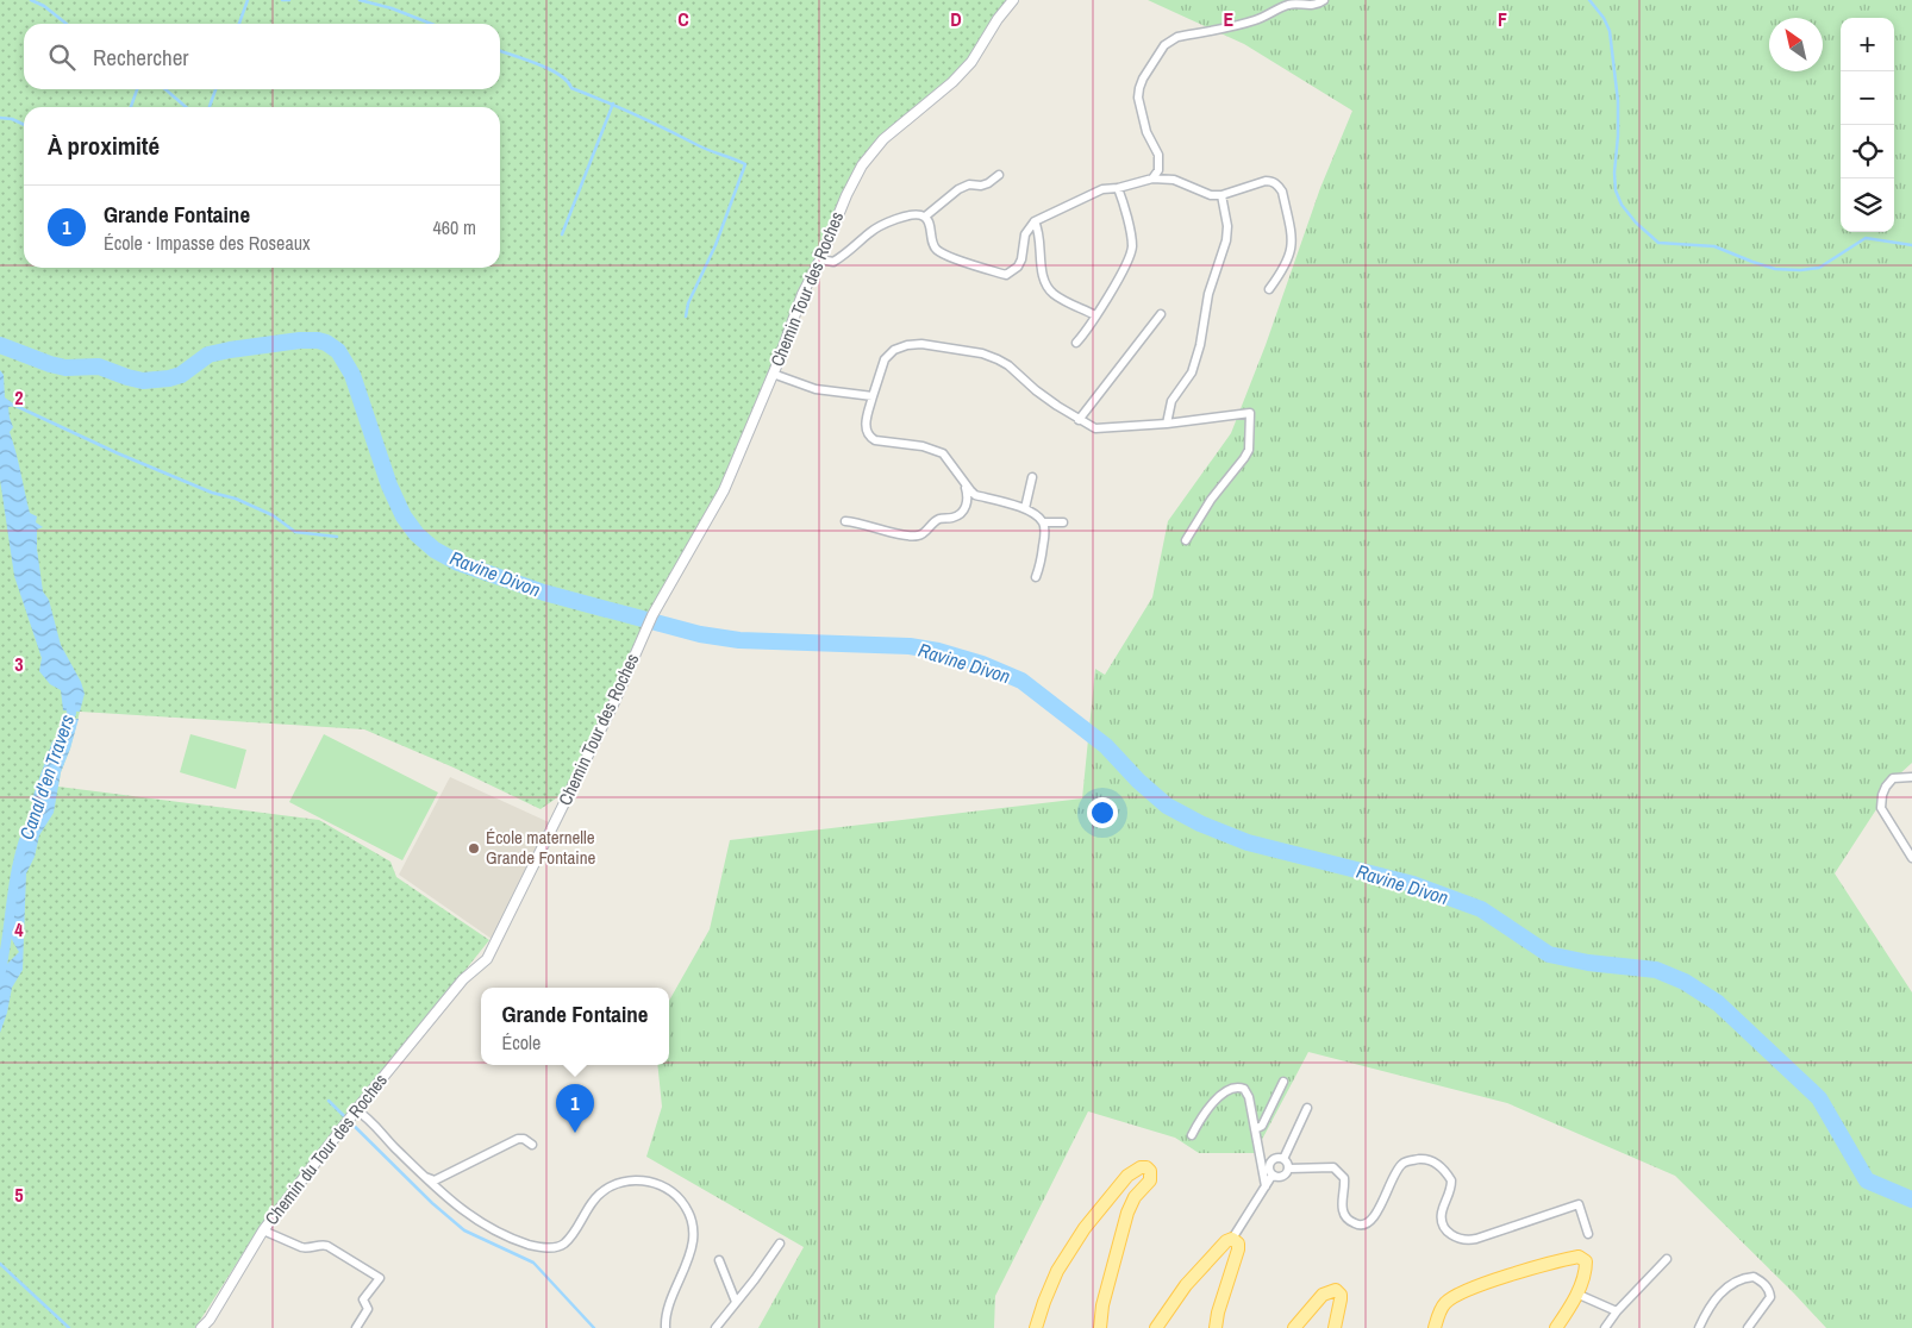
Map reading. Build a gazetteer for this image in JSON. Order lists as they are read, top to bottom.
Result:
{
  "streets": {
    "street": ["Chemin Tour des Roches", "Chemin du Tour des Roches"]
  },
  "crossings": [
    ["Chemin Tour des Roches", "Chemin du Tour des Roches"]
  ],
  "water": ["Ravine Divon", "Canal d'en Travers"],
  "places": ["École maternelle Grande Fontaine"],
  "north": "top left",
  "page": {
    "map_buttons": ["+", "−"],
    "search": "Rechercher",
    "heading": "À proximité",
    "list": [
      {
        "mark": "1",
        "name": "Grande Fontaine",
        "note": "École · Impasse des Roseaux",
        "value": "460 m"
      }
    ],
    "popup": ["Grande Fontaine", "École"],
    "pins": "1"
  },
  "grid": {
    "columns": [
      "C",
      "D",
      "E",
      "F"
    ],
    "rows": [
      "2",
      "3",
      "4",
      "5"
    ]
  }
}
